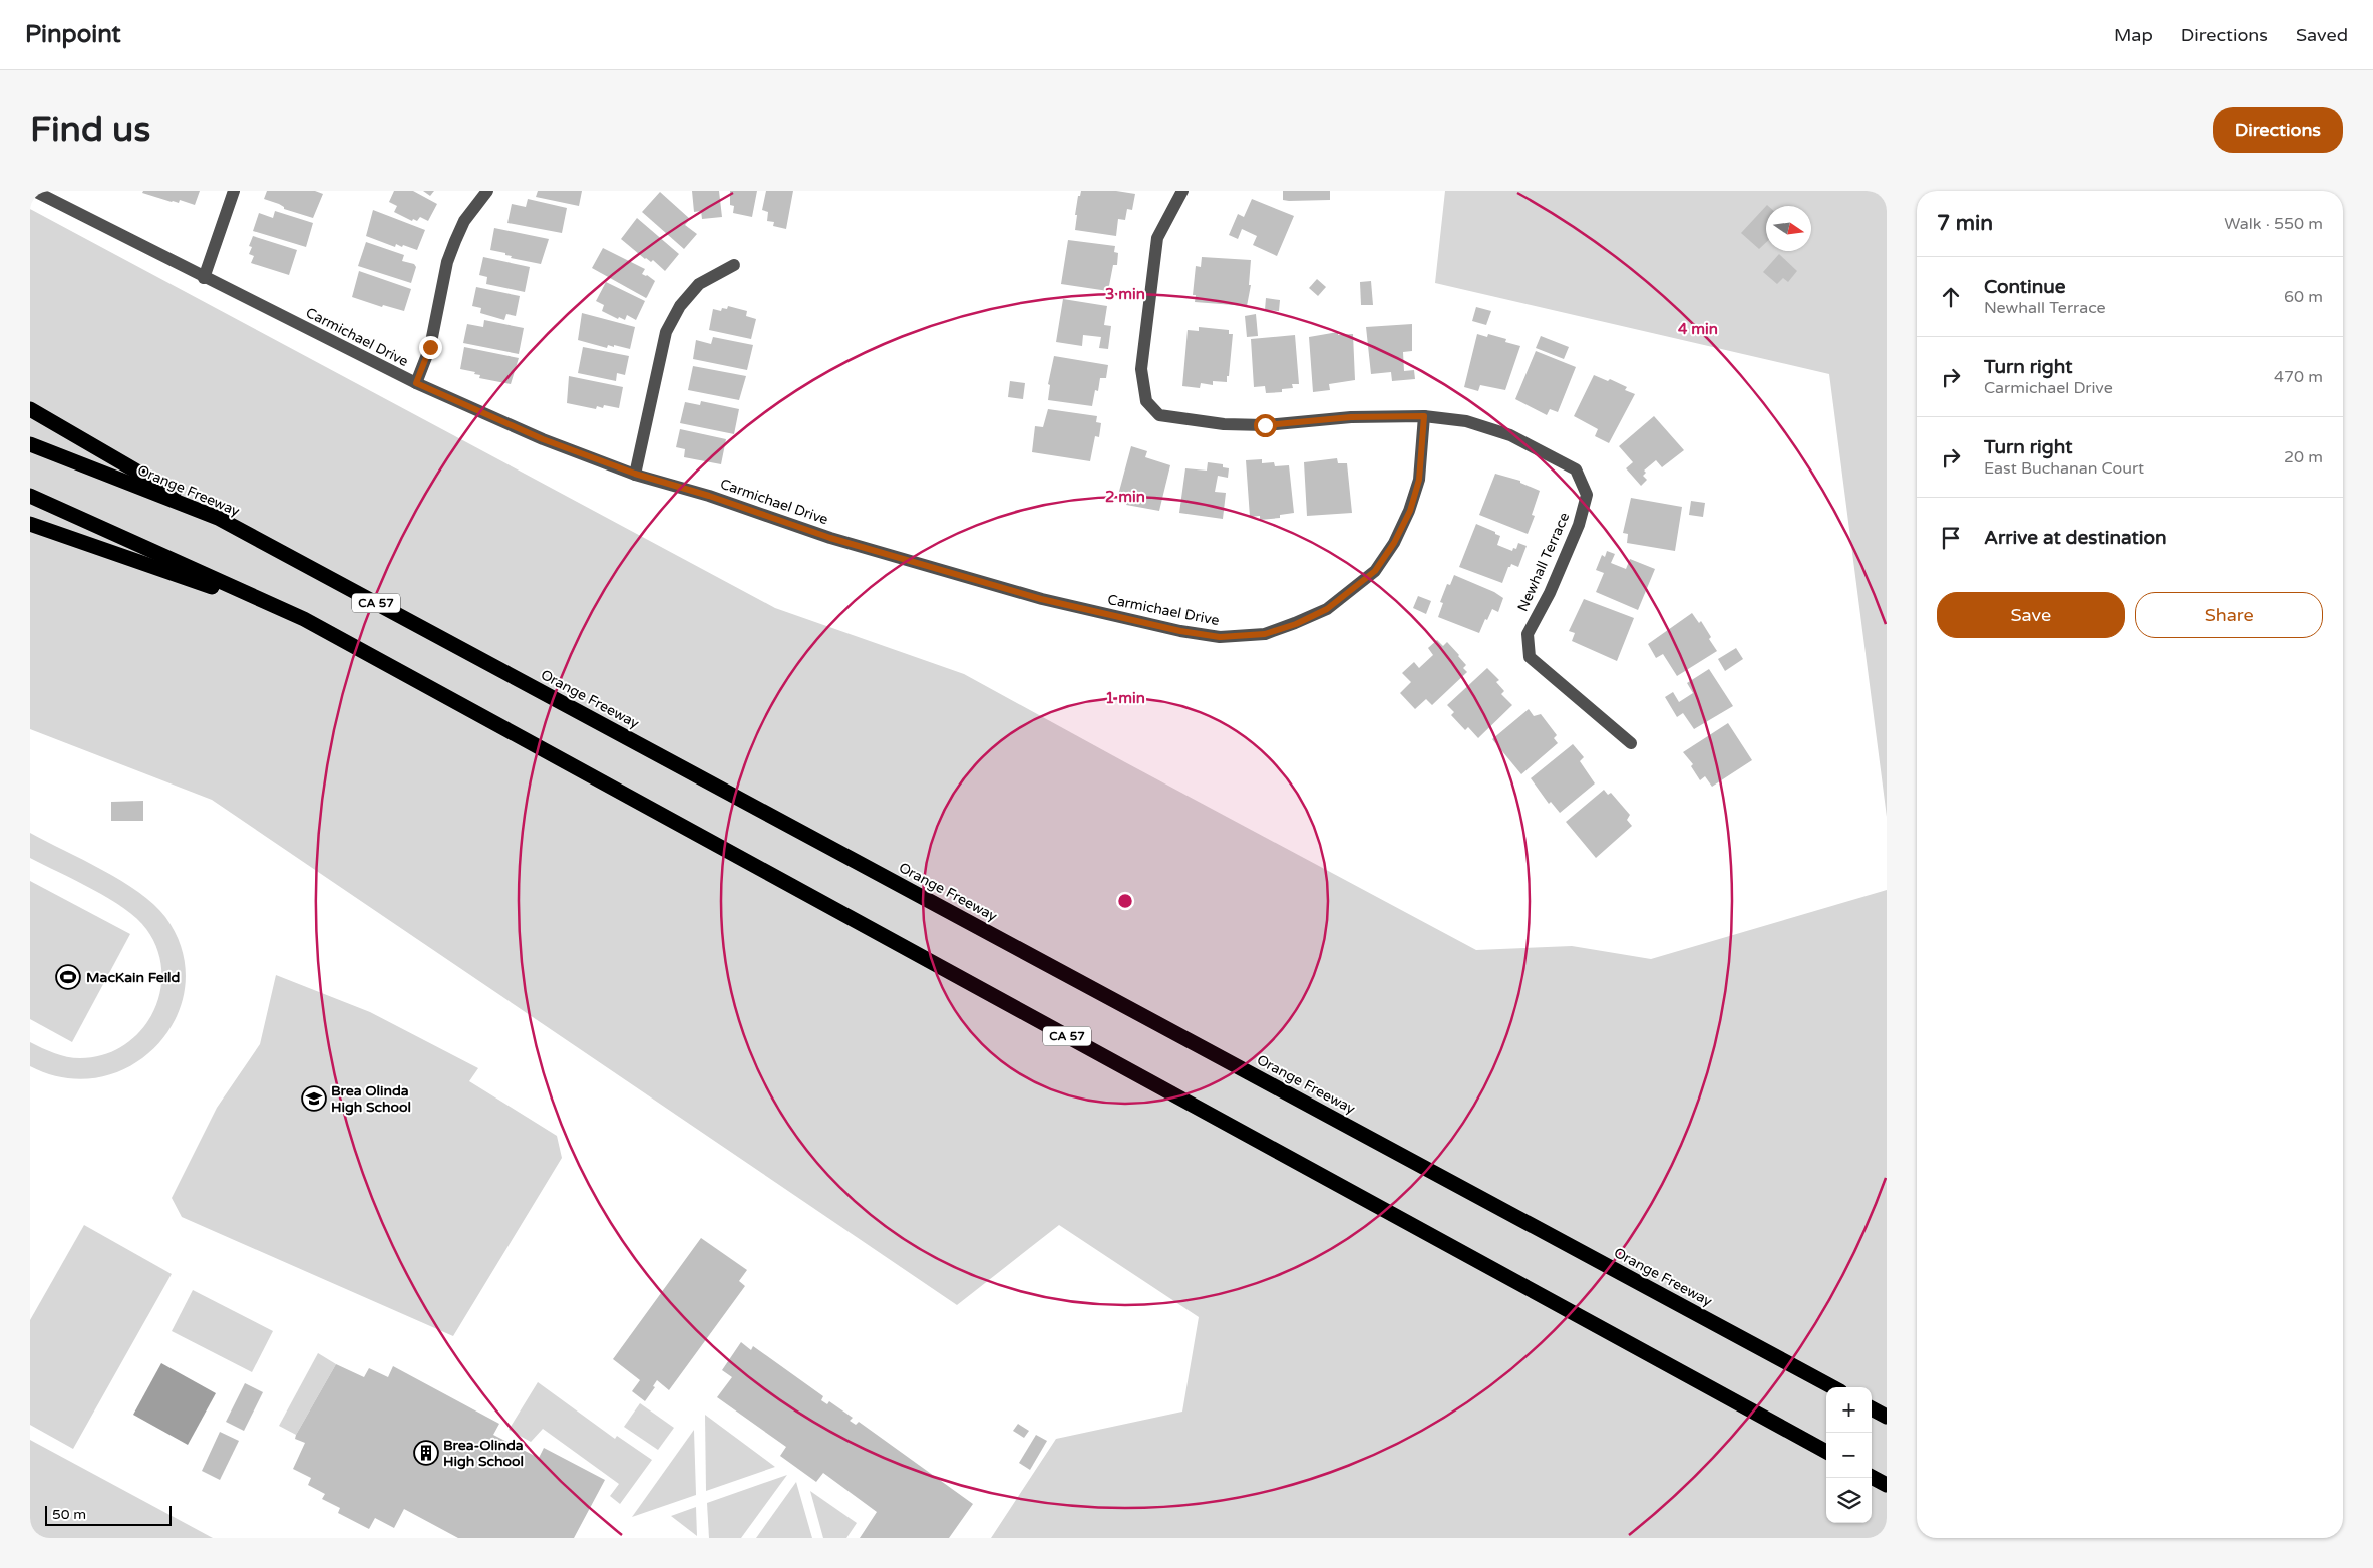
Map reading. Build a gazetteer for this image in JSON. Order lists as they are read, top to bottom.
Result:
{
  "streets": {
    "highway": ["Orange Freeway", "CA 57"],
    "street": ["Carmichael Drive", "Newhall Terrace"]
  },
  "crossings": [
    ["Carmichael Drive", "Newhall Terrace"]
  ],
  "places": {
    "sports": ["MacKain Feild"],
    "school or university": ["Brea Olinda High School"],
    "building": ["Brea-Olinda High School"]
  },
  "scale_bar": "50 m",
  "north": "right",
  "page": {
    "header": "Pinpoint",
    "nav": ["Map", "Directions", "Saved"],
    "buttons": [
      "Directions",
      ["Save", "Share"]
    ],
    "title": "Find us",
    "heading": ["7 min", "Walk · 550 m"],
    "list": [
      ["Continue", "Newhall Terrace", "60 m"],
      ["Turn right", "Carmichael Drive", "470 m"],
      ["Turn right", "East Buchanan Court", "20 m"],
      "Arrive at destination"
    ],
    "map_buttons": ["+", "−"],
    "scale": "50 m"
  },
  "rings": [
    "3 min",
    "4 min",
    "2 min",
    "1 min"
  ]
}
